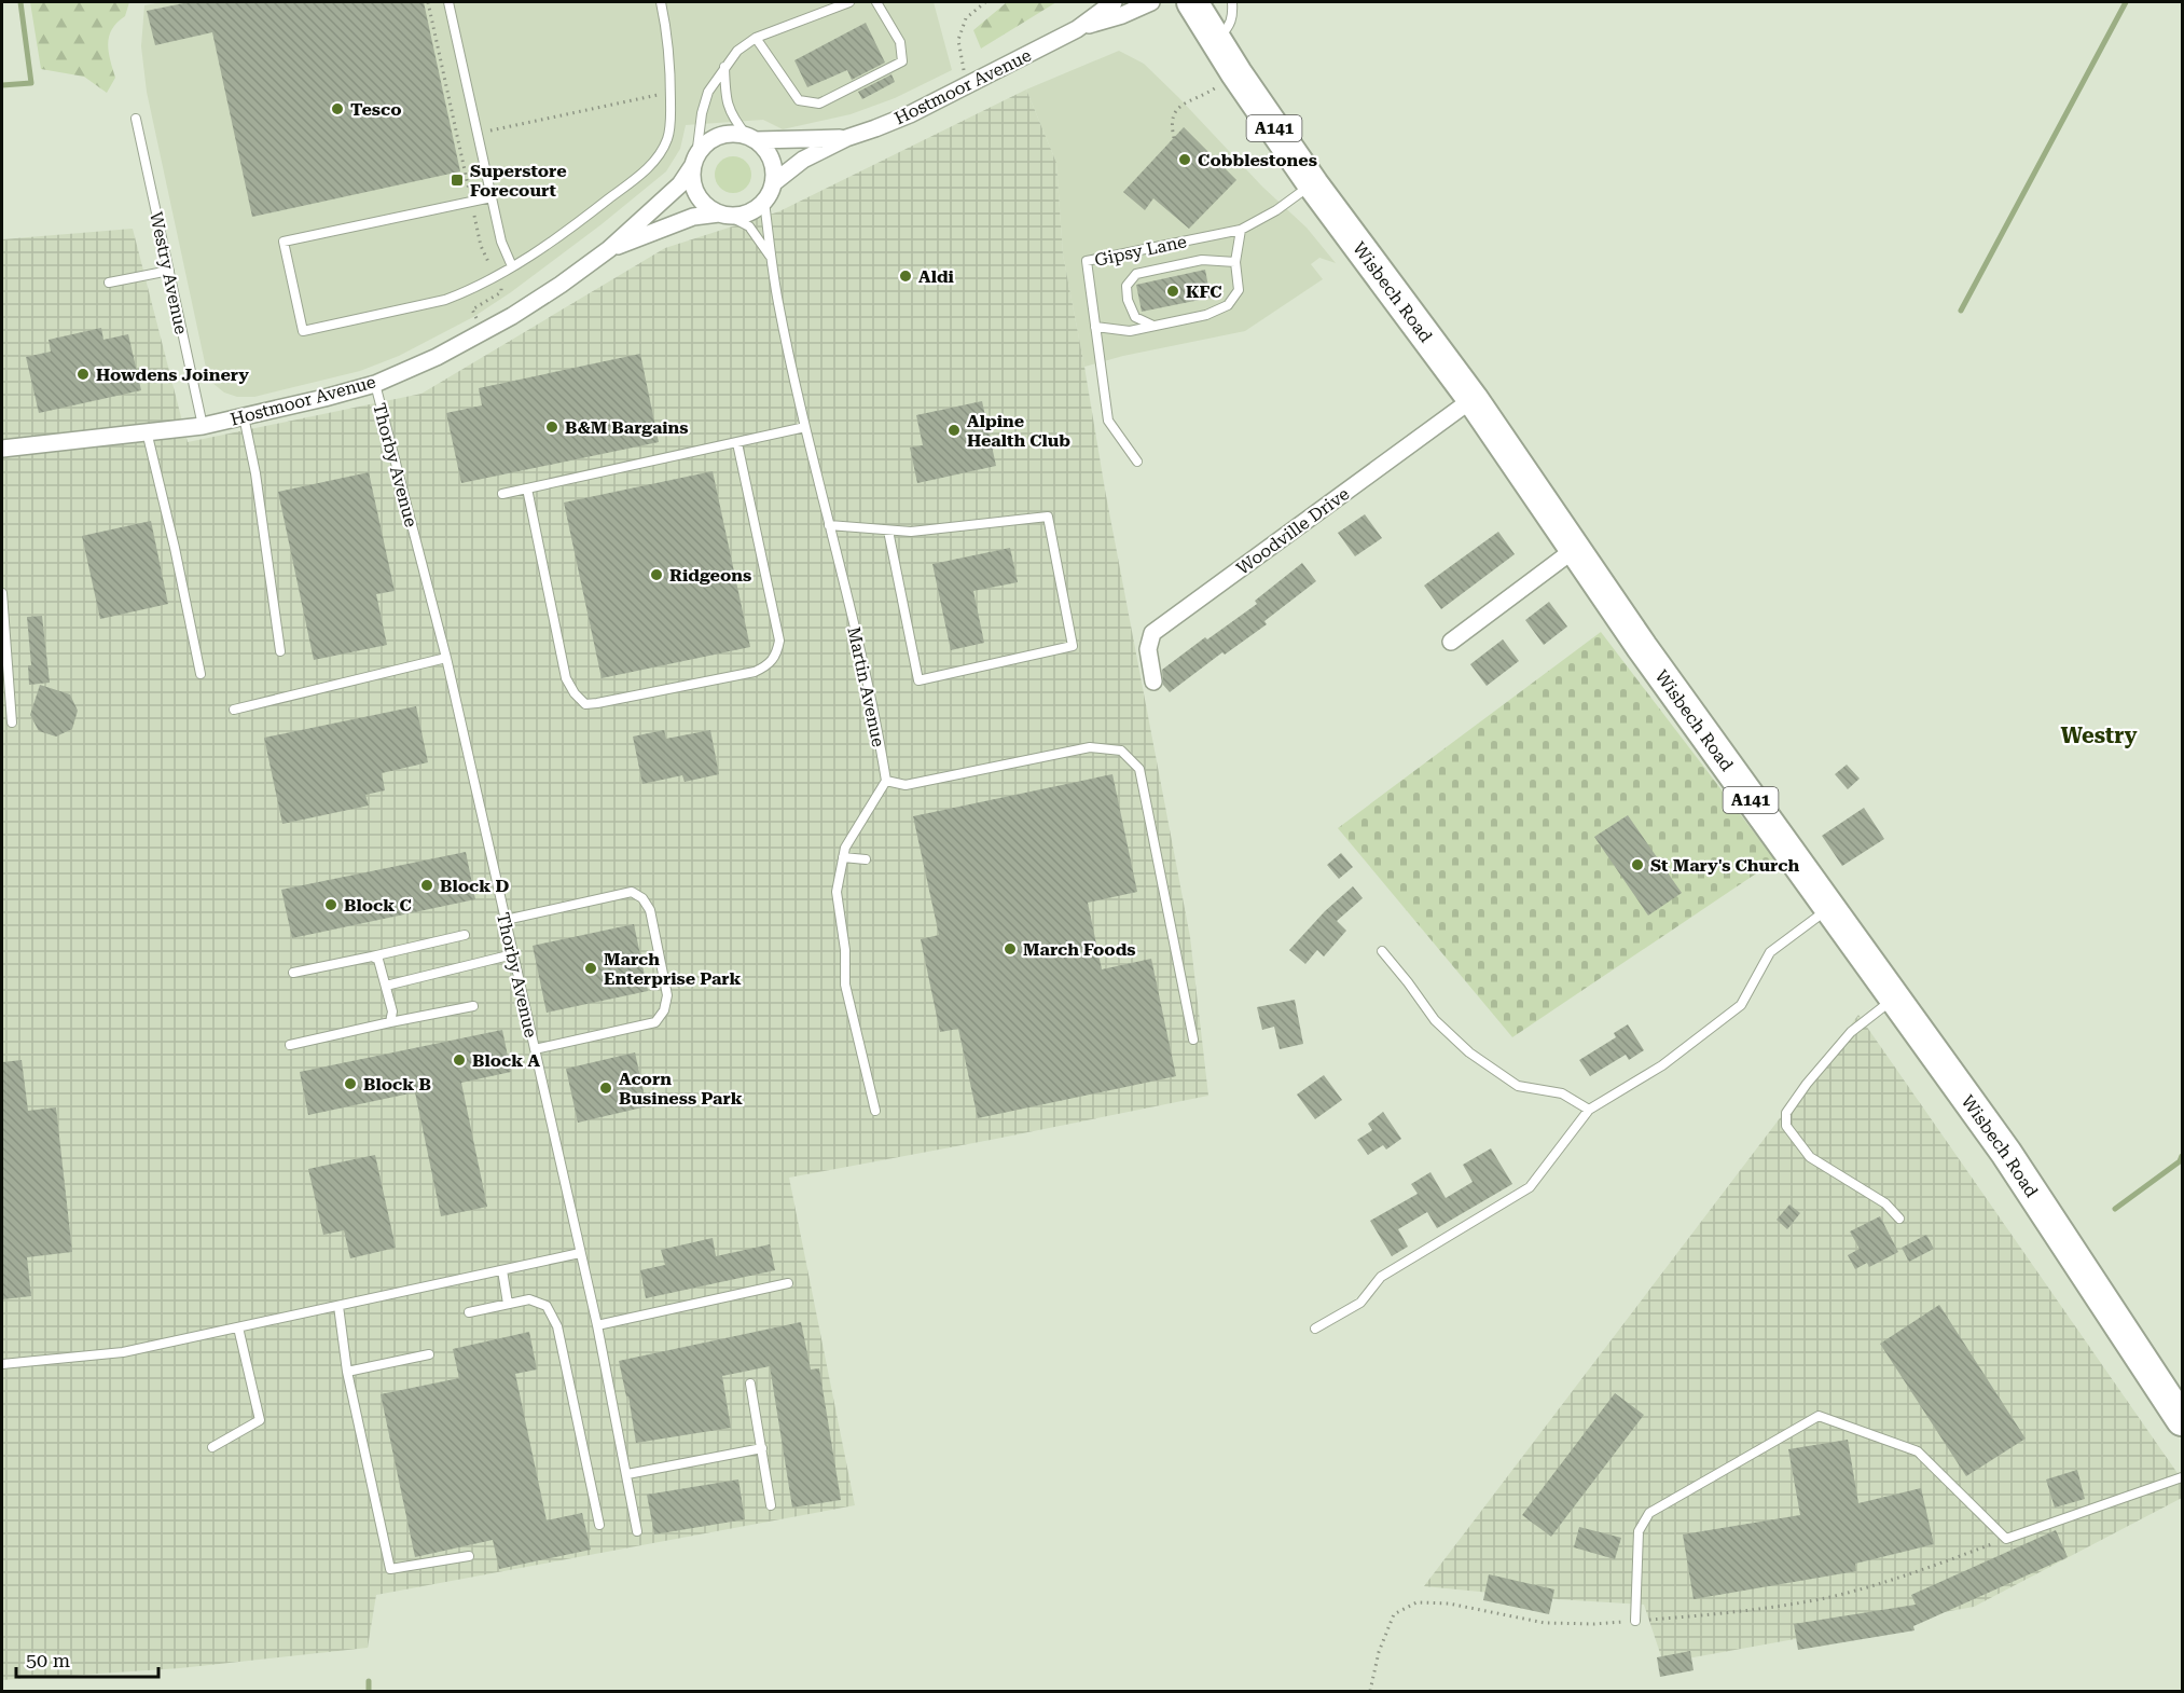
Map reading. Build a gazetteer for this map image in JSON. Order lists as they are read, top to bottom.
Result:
{
  "streets": {
    "highway": ["A141", "Wisbech Road"],
    "street": ["Hostmoor Avenue", "Woodville Drive"],
    "lane": [
      "Gipsy Lane",
      "Westry Avenue",
      "Thorby Avenue",
      "Martin Avenue"
    ]
  },
  "crossings": [
    ["Hostmoor Avenue", "Westry Avenue"],
    ["Hostmoor Avenue", "Thorby Avenue"],
    ["Hostmoor Avenue", "Martin Avenue"],
    ["A141", "Gipsy Lane"],
    ["A141", "Wisbech Road"],
    ["Gipsy Lane", "Wisbech Road"],
    ["Wisbech Road", "Woodville Drive"]
  ],
  "districts": ["Westry"],
  "places": {
    "other": [
      "Tesco",
      "Cobblestones",
      "Aldi",
      "KFC",
      "Howdens Joinery",
      "B&M Bargains",
      "Alpine Health Club",
      "Ridgeons",
      "St Mary's Church",
      "Block D",
      "Block C",
      "March Foods",
      "March Enterprise Park",
      "Block A",
      "Block B",
      "Acorn Business Park"
    ],
    "transit": ["Superstore Forecourt"]
  },
  "scale_bar": "50 m"
}
